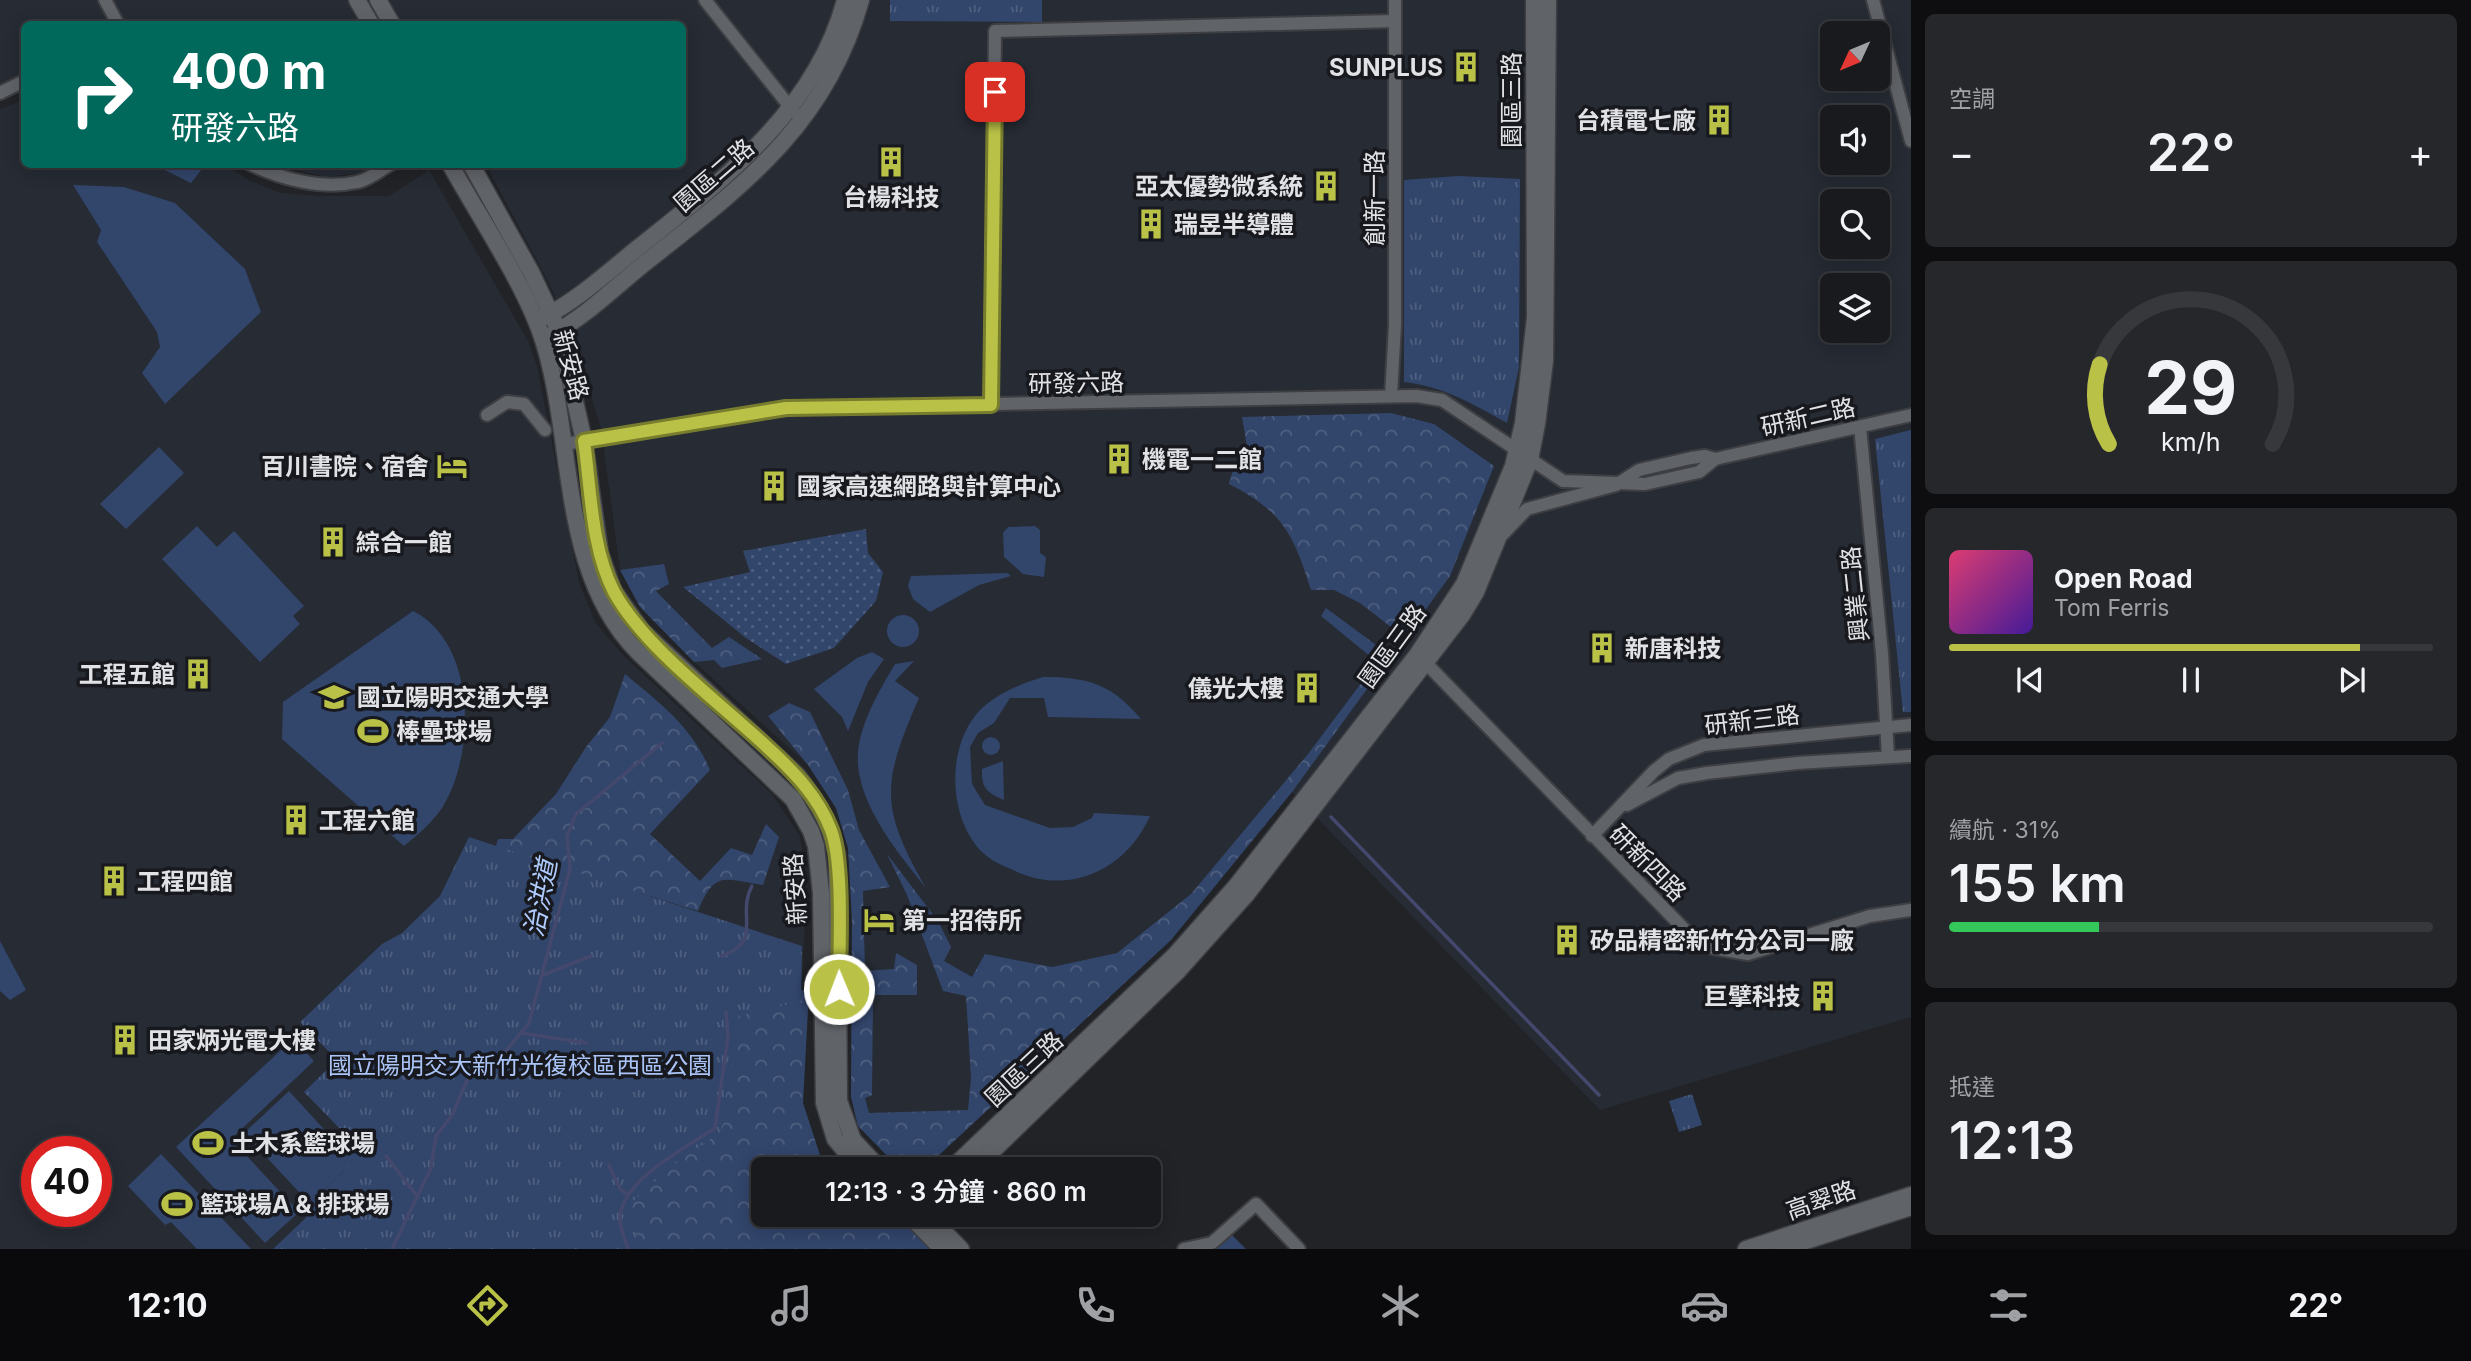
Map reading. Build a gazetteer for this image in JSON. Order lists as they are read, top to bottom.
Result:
{
  "streets": {
    "street": [
      "園區三路",
      "園區二路",
      "創新一路",
      "新安路",
      "研發六路",
      "研新二路",
      "興業二路",
      "研新三路",
      "研新四路",
      "高翠路"
    ]
  },
  "crossings": [
    ["園區三路", "研發六路"],
    ["園區三路", "研新二路"],
    ["園區三路", "研新四路"],
    ["園區二路", "新安路"],
    ["創新一路", "研發六路"],
    ["新安路", "研發六路"],
    ["研新二路", "興業二路"],
    ["興業二路", "研新三路"],
    ["研新三路", "研新四路"]
  ],
  "water": ["治洪道"],
  "parks": ["國立陽明交大新竹光復校區西區公園"],
  "places": {
    "building": [
      "SUNPLUS",
      "台積電七廠",
      "台楊科技",
      "亞太優勢微系統",
      "瑞昱半導體",
      "機電一二館",
      "國家高速網路與計算中心",
      "綜合一館",
      "新唐科技",
      "工程五館",
      "儀光大樓",
      "工程六館",
      "工程四館",
      "矽品精密新竹分公司一廠",
      "巨擘科技",
      "田家炳光電大樓"
    ],
    "hotel": ["百川書院、宿舍", "第一招待所"],
    "school or university": ["國立陽明交通大學"],
    "sports": ["棒壘球場", "土木系籃球場", "籃球場A & 排球場"]
  },
  "north": "bottom left",
  "page": {
    "tile": [
      "空調",
      ["續航 · 31%", "155 km"],
      ["抵達", "12:13"]
    ],
    "turn": ["400 m", "研發六路"],
    "heat": ["−", "22°", "+"],
    "song": ["Open Road", "Tom Ferris"],
    "limit": "40",
    "trip": "12:13 · 3 分鐘 · 860 m",
    "tabs": ["12:10", "22°"],
    "gauge": ["29", "km/h"]
  }
}
